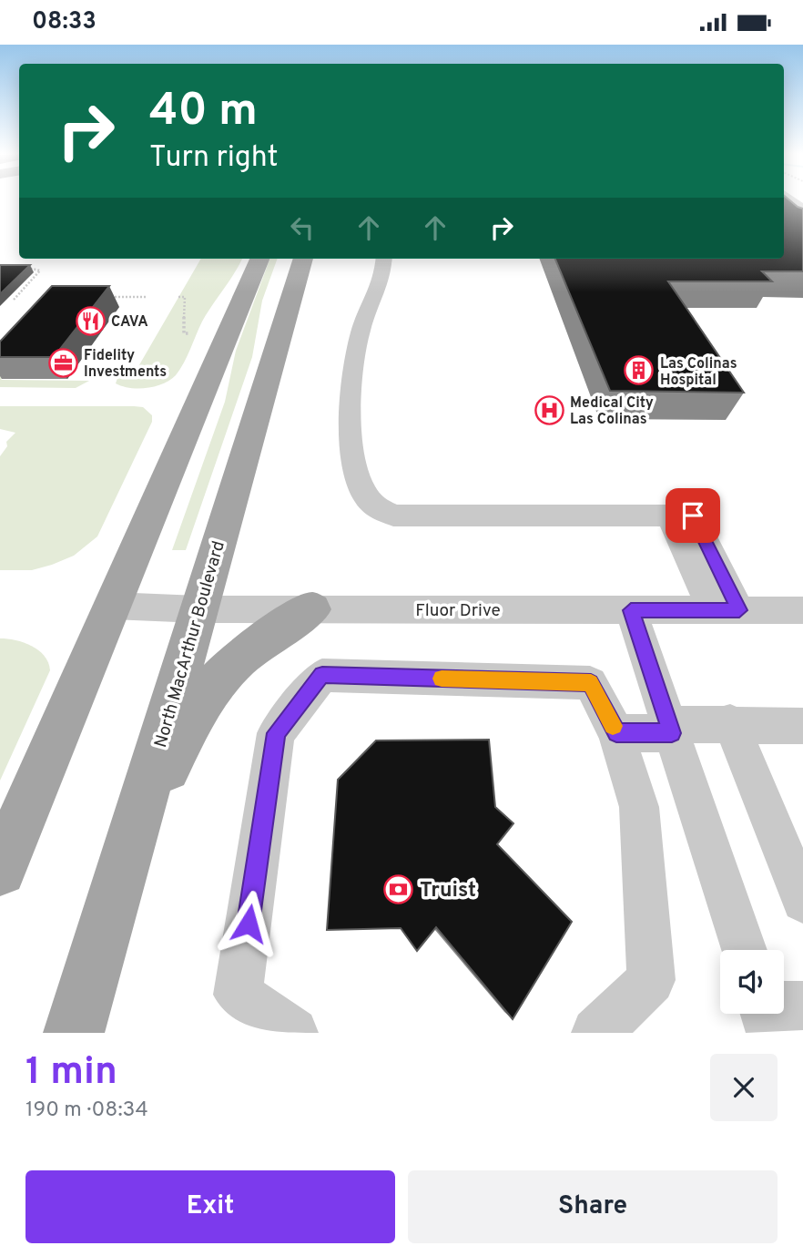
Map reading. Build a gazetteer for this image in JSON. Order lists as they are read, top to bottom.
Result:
{
  "streets": {
    "main road": ["North MacArthur Boulevard"],
    "street": ["Fluor Drive"]
  },
  "crossings": [
    ["Fluor Drive", "North MacArthur Boulevard"]
  ],
  "places": {
    "restaurant": ["CAVA"],
    "office": ["Fidelity Investments"],
    "building": ["Las Colinas Hospital"],
    "hospital": ["Medical City Las Colinas"],
    "bank": ["Truist"]
  },
  "page": {
    "status": "08:33",
    "turn": ["40 m", "Turn right"],
    "heading": ["1 min", "190 m · 08:34"],
    "buttons": ["Exit", "Share"]
  }
}
